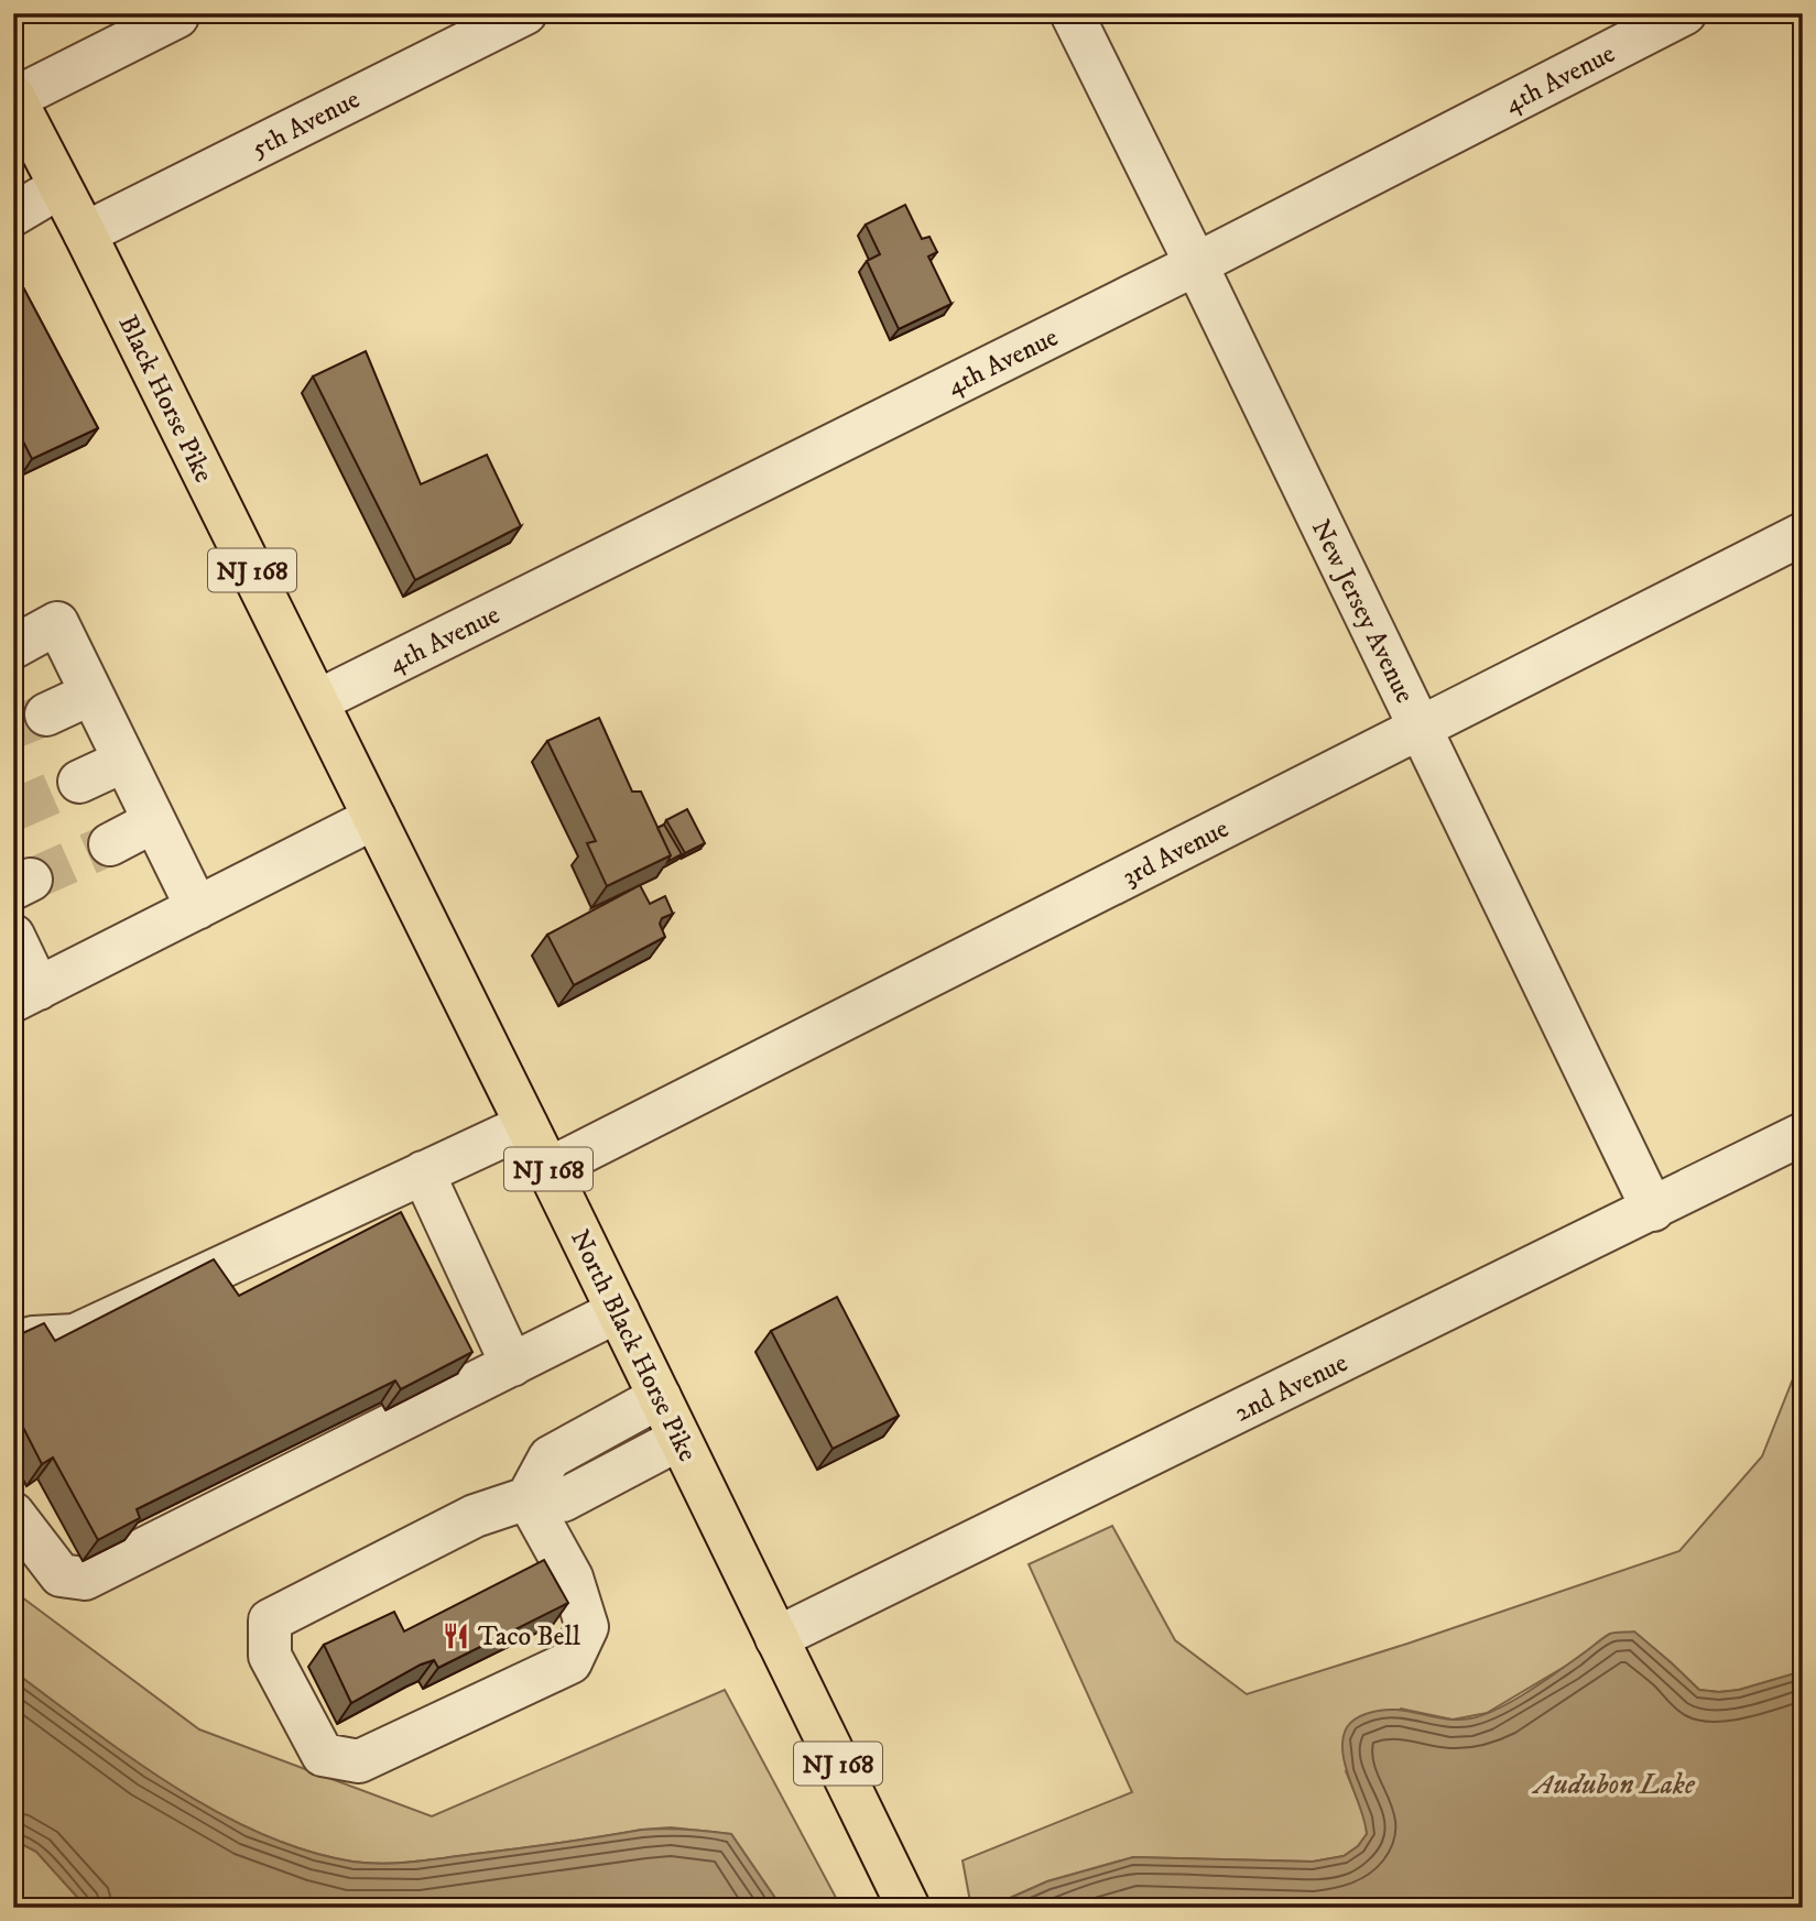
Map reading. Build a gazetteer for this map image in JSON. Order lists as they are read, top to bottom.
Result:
{
  "streets": {
    "main road": ["Black Horse Pike", "NJ 168", "North Black Horse Pike"],
    "street": [
      "4th Avenue",
      "5th Avenue",
      "New Jersey Avenue",
      "3rd Avenue",
      "2nd Avenue"
    ]
  },
  "crossings": [
    ["4th Avenue", "Black Horse Pike"],
    ["4th Avenue", "New Jersey Avenue"],
    ["4th Avenue", "North Black Horse Pike"],
    ["5th Avenue", "Black Horse Pike"],
    ["Black Horse Pike", "North Black Horse Pike"],
    ["New Jersey Avenue", "3rd Avenue"],
    ["New Jersey Avenue", "2nd Avenue"],
    ["3rd Avenue", "North Black Horse Pike"],
    ["North Black Horse Pike", "2nd Avenue"]
  ],
  "water": ["Audubon Lake"],
  "places": {
    "restaurant": ["Taco Bell"]
  }
}
